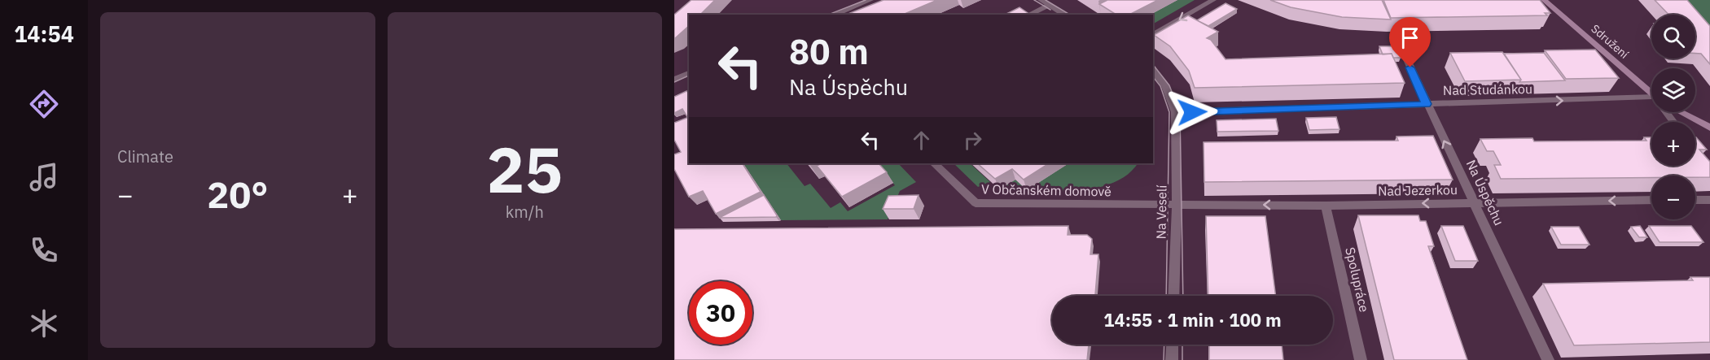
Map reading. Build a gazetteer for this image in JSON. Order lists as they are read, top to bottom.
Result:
{
  "streets": {
    "street": [
      "Sdružení",
      "Nad Studánkou",
      "V Občanském domově",
      "Nad Jezerkou",
      "Na Úspěchu",
      "Na Veselí",
      "Spolupráce"
    ]
  },
  "crossings": [
    ["Nad Studánkou", "Na Úspěchu"],
    ["Nad Studánkou", "Na Veselí"],
    ["V Občanském domově", "Nad Jezerkou"],
    ["V Občanském domově", "Na Veselí"],
    ["Nad Jezerkou", "Na Úspěchu"],
    ["Nad Jezerkou", "Na Veselí"],
    ["Nad Jezerkou", "Spolupráce"]
  ],
  "one_way": ["Nad Studánkou", "Nad Jezerkou"],
  "page": {
    "tabs": "14:54",
    "tile": [
      "Climate",
      ["25", "km/h"]
    ],
    "map_buttons": ["+", "−"],
    "turn": ["80 m", "Na Úspěchu"],
    "heat": ["−", "20°", "+"],
    "limit": "30",
    "trip": "14:55 · 1 min · 100 m"
  }
}
